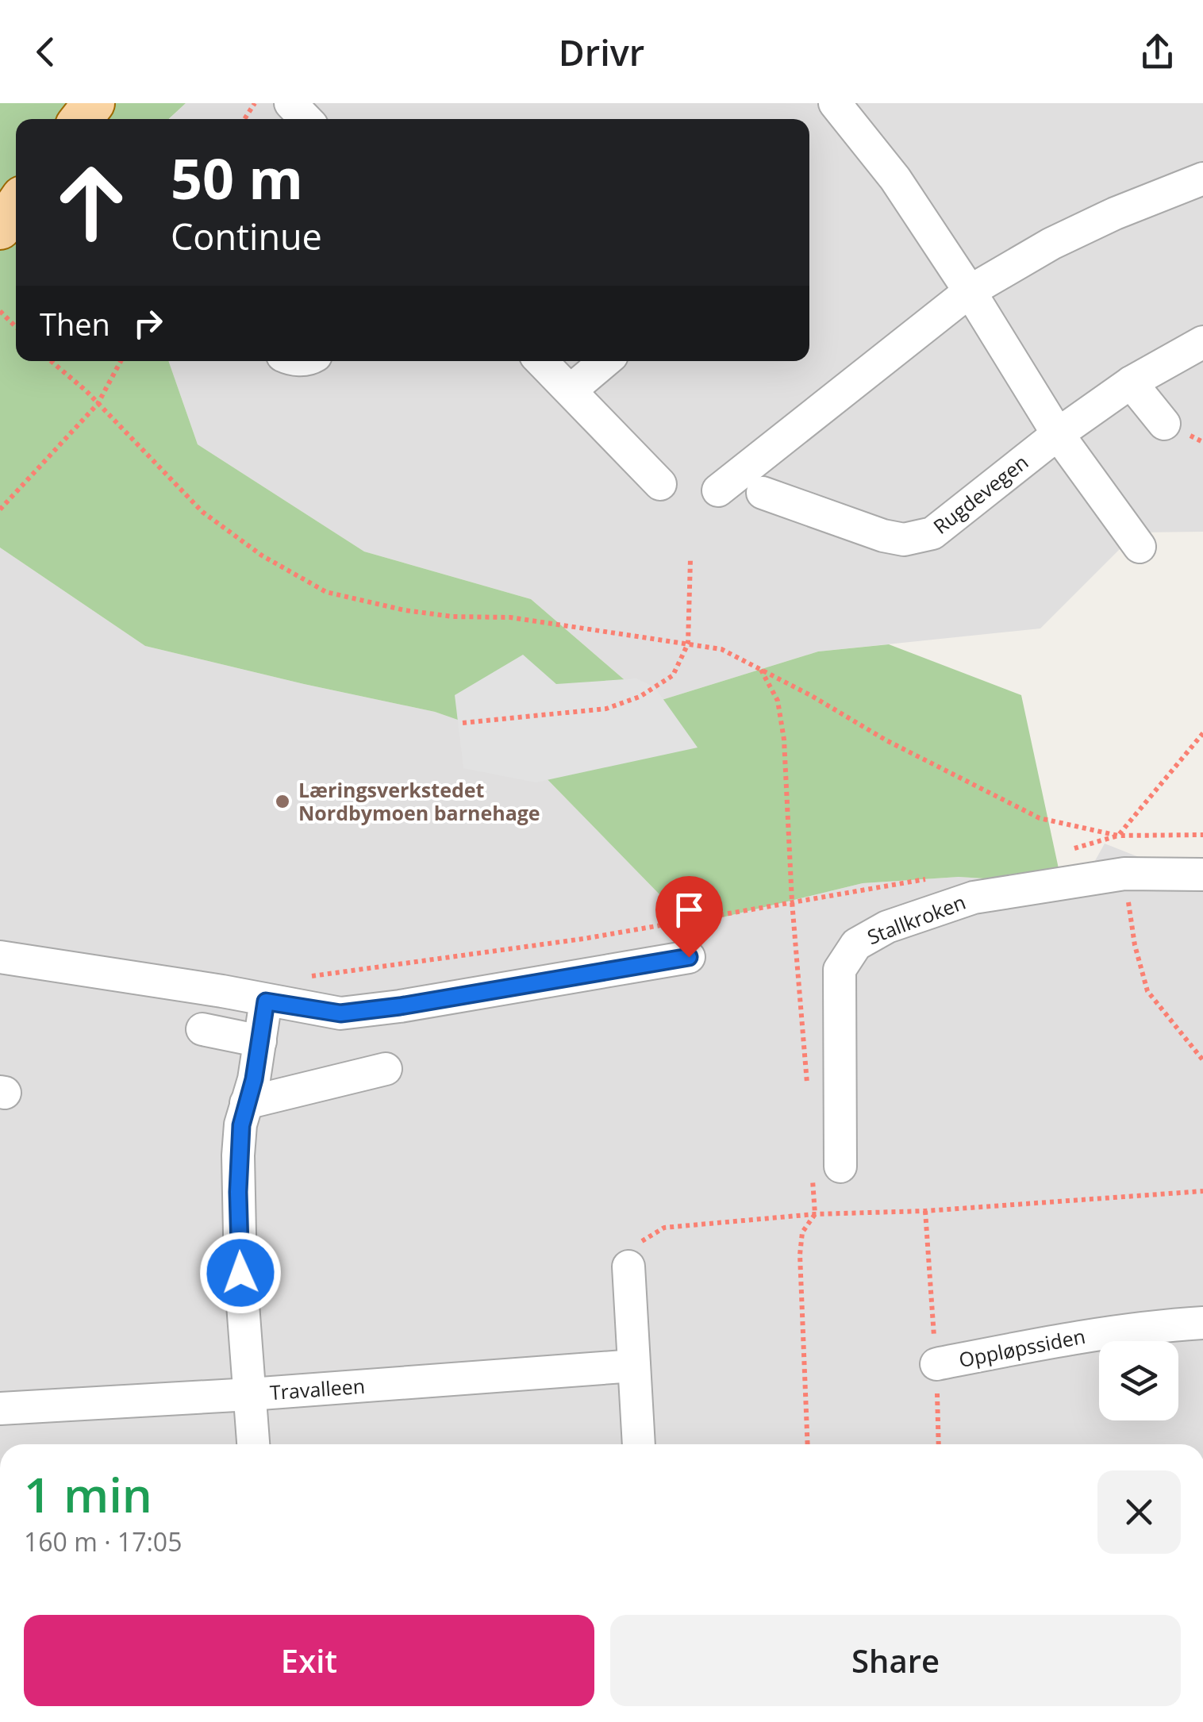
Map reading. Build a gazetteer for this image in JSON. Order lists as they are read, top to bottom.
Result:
{
  "streets": {
    "street": [
      "Rugdevegen",
      "Stallkroken",
      "Oppløpssiden",
      "Travalleen"
    ]
  },
  "places": ["Læringsverkstedet Nordbymoen barnehage"],
  "page": {
    "header": "Drivr",
    "turn": ["50 m", "Continue"],
    "then": "Then",
    "heading": ["1 min", "160 m · 17:05"],
    "buttons": ["Exit", "Share"]
  }
}
